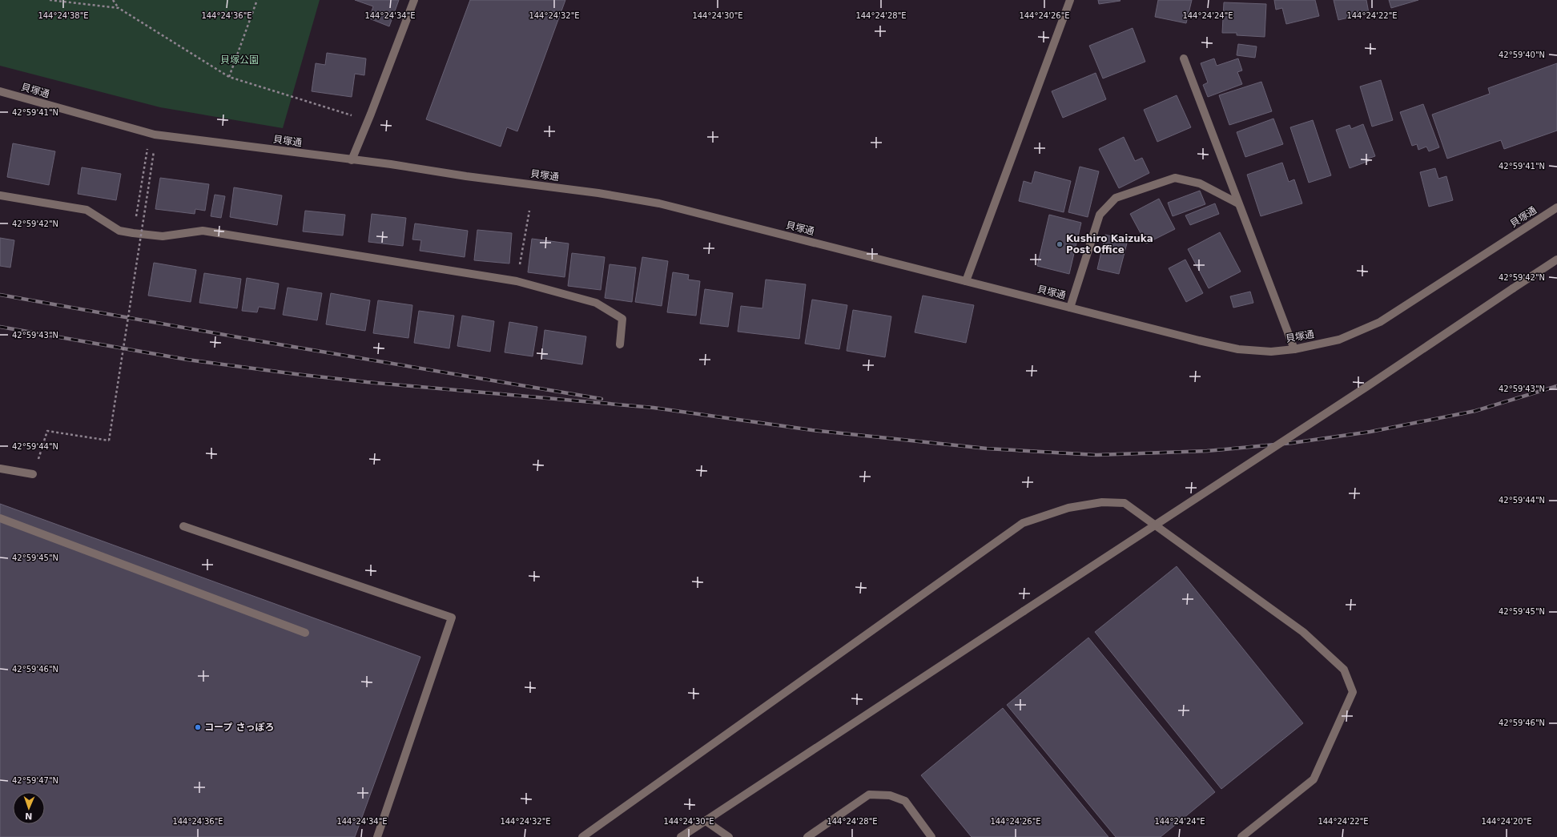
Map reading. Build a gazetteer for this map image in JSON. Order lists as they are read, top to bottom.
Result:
{
  "streets": {
    "street": ["貝塚通"]
  },
  "parks": ["貝塚公園"],
  "places": ["Kushiro Kaizuka Post Office", "コープ さっぽろ"],
  "north": "bottom",
  "coordinates": [
    "144°24'38\"E",
    "144°24'36\"E",
    "144°24'34\"E",
    "144°24'32\"E",
    "144°24'30\"E",
    "144°24'28\"E",
    "144°24'26\"E",
    "144°24'24\"E",
    "144°24'22\"E",
    "42°59'40\"N",
    "42°59'41\"N",
    "42°59'42\"N",
    "42°59'43\"N",
    "42°59'44\"N",
    "42°59'45\"N",
    "42°59'46\"N",
    "42°59'47\"N",
    "144°24'20\"E"
  ]
}
